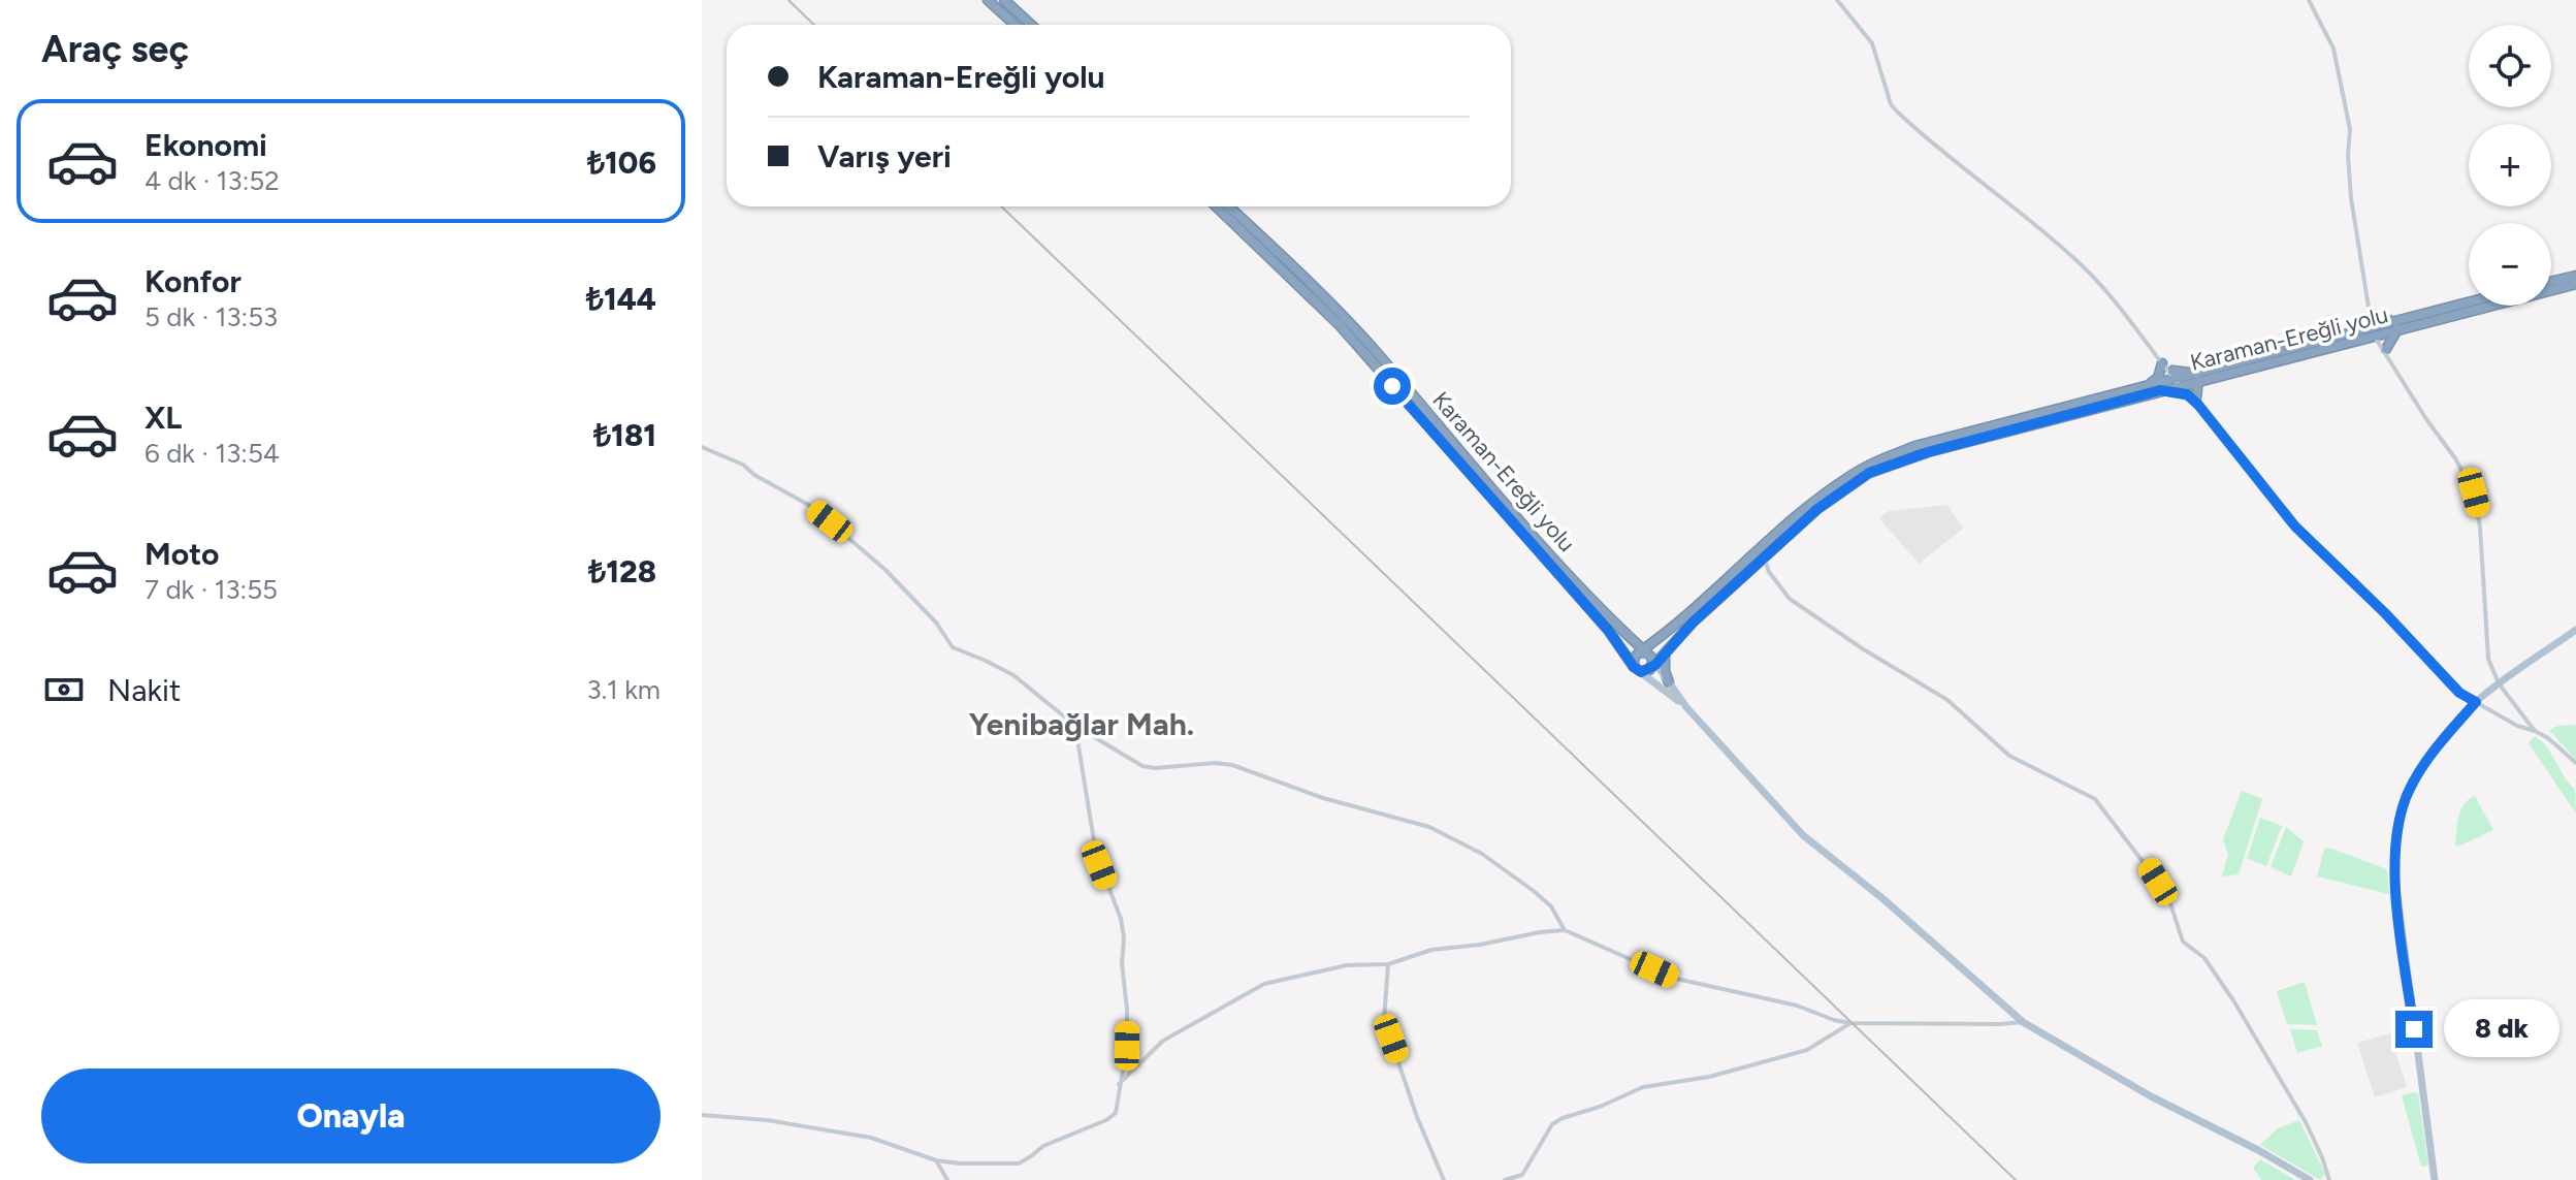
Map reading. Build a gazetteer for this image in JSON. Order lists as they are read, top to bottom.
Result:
{
  "streets": {
    "highway": ["Karaman-Ereğli yolu"]
  },
  "districts": ["Yenibağlar Mah."],
  "page": {
    "heading": "Araç seç",
    "map_buttons": ["+", "−"],
    "banner": ["Karaman-Ereğli yolu", "Varış yeri"],
    "list": [
      {
        "name": "Ekonomi",
        "note": "4 dk · 13:52",
        "value": "₺106"
      },
      {
        "name": "Konfor",
        "note": "5 dk · 13:53",
        "value": "₺144"
      },
      {
        "name": "XL",
        "note": "6 dk · 13:54",
        "value": "₺181"
      },
      {
        "name": "Moto",
        "note": "7 dk · 13:55",
        "value": "₺128"
      }
    ],
    "pay": ["Nakit", "3.1 km"],
    "bubble": "8 dk",
    "buttons": "Onayla"
  }
}
